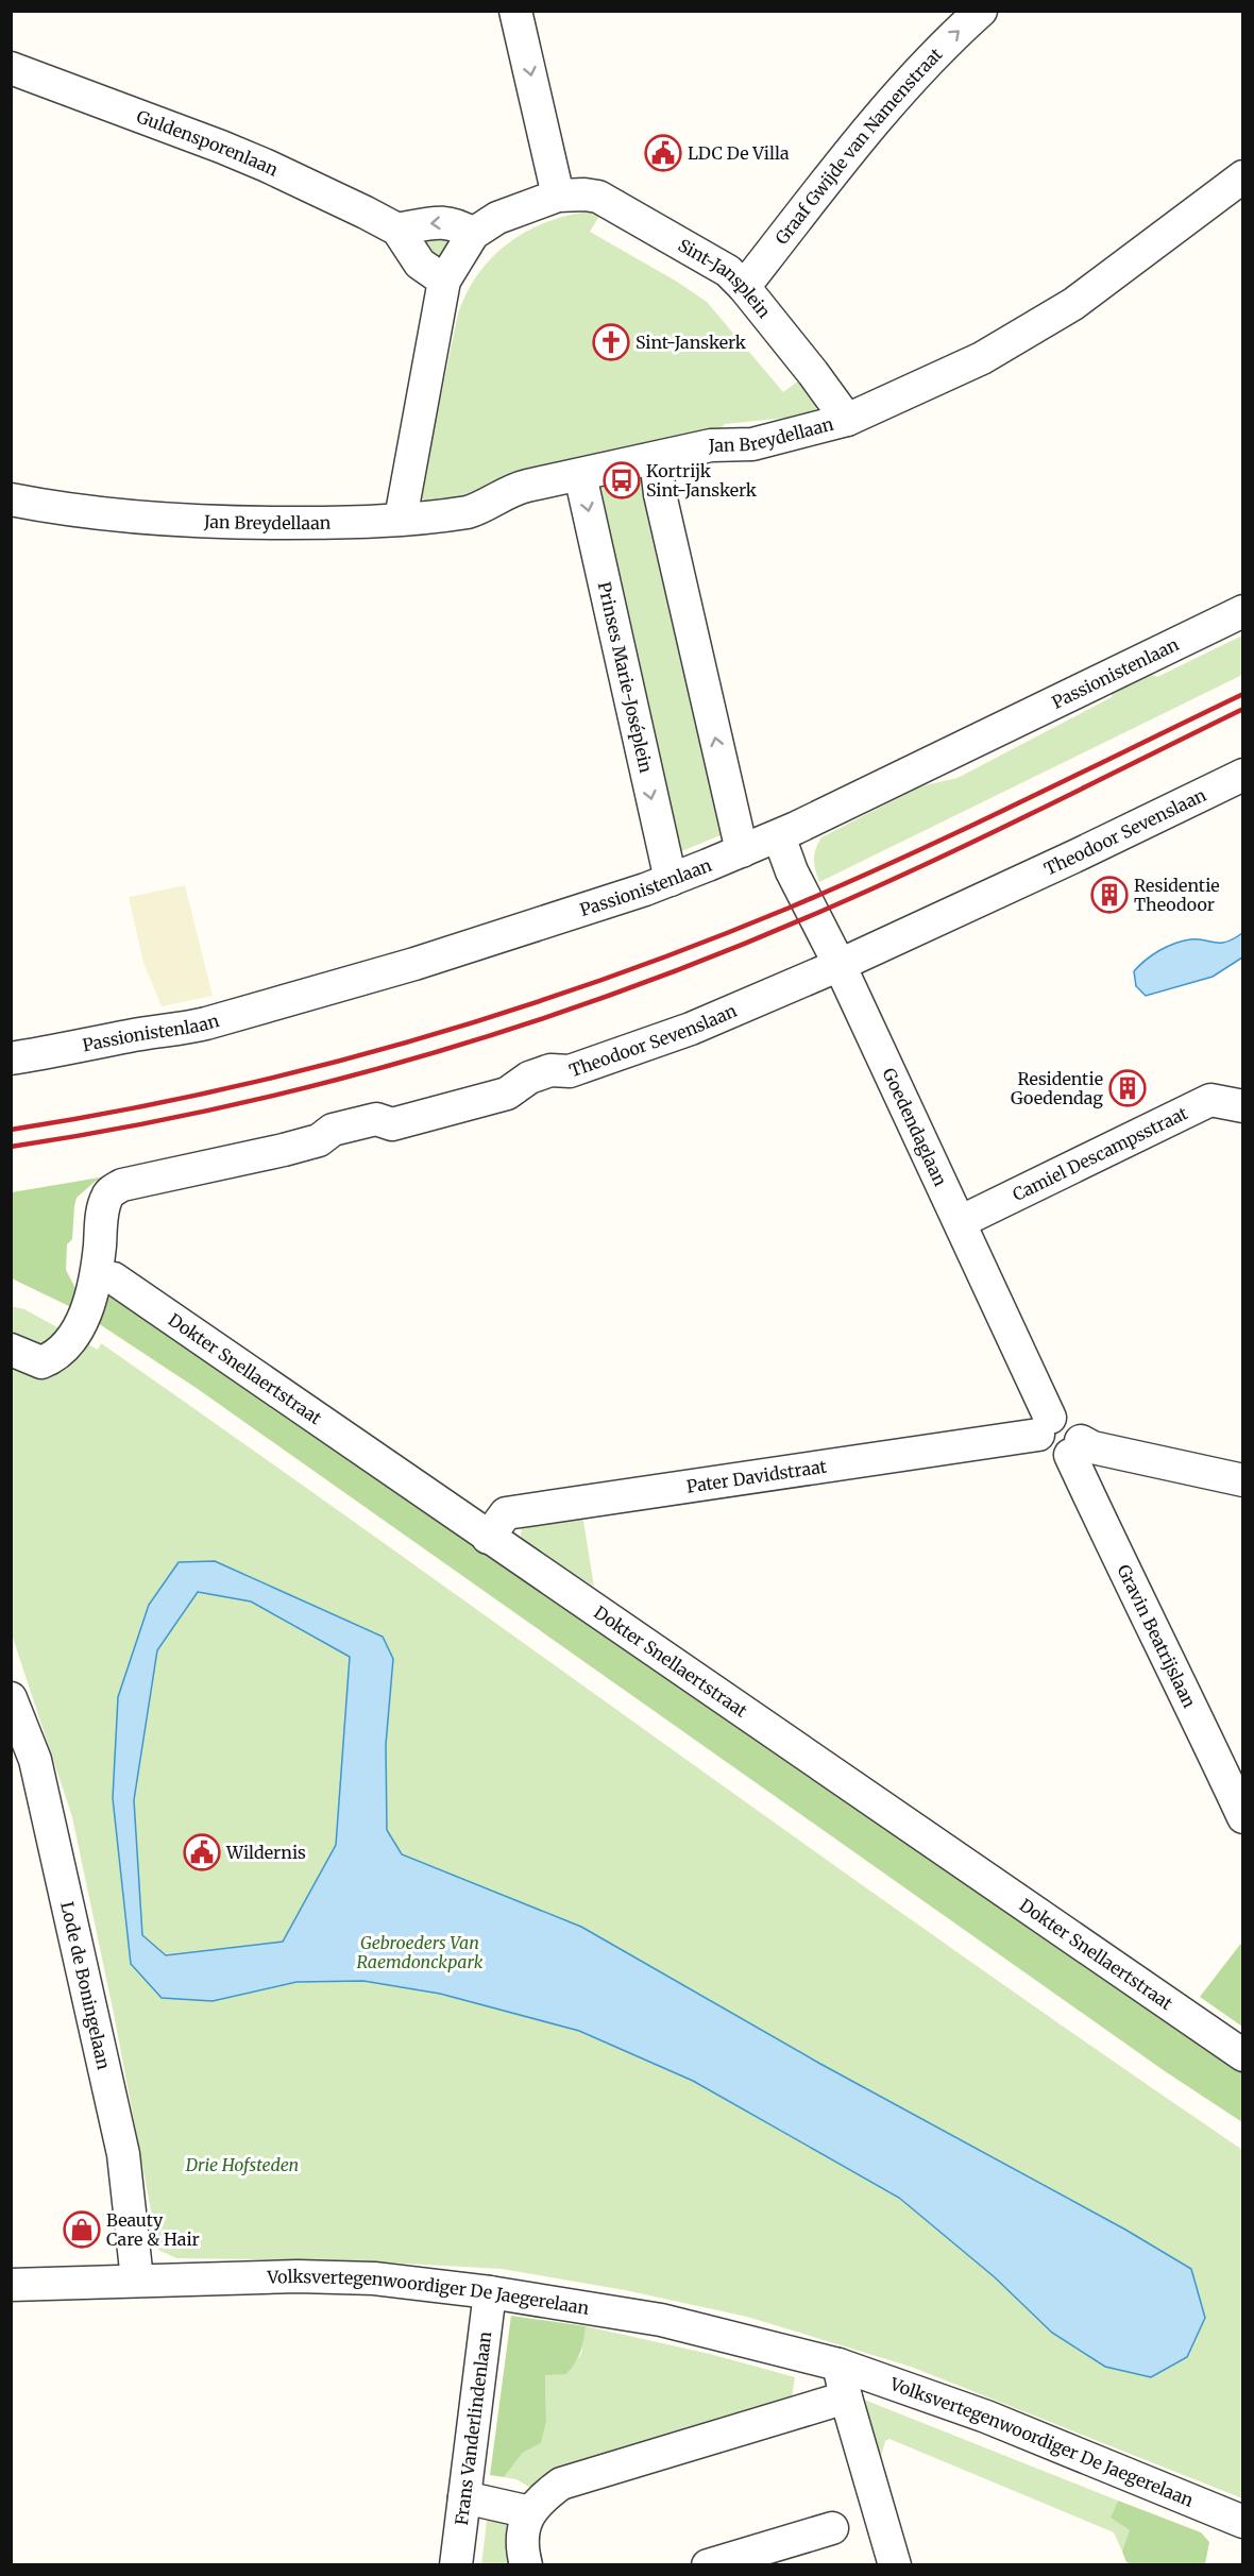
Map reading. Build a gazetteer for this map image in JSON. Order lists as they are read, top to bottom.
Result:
{
  "streets": {
    "street": [
      "Guldensporenlaan",
      "Graaf Gwijde van Namenstraat",
      "Sint-Jansplein",
      "Jan Breydellaan",
      "Passionistenlaan",
      "Prinses Marie-Joséplein",
      "Theodoor Sevenslaan",
      "Goedendaglaan",
      "Camiel Descampsstraat",
      "Dokter Snellaertstraat",
      "Pater Davidstraat",
      "Gravin Beatrijslaan",
      "Lode de Boningelaan",
      "Volksvertegenwoordiger De Jaegerelaan",
      "Frans Vanderlindenlaan"
    ]
  },
  "crossings": [
    ["Graaf Gwijde van Namenstraat", "Sint-Jansplein"],
    ["Sint-Jansplein", "Jan Breydellaan"],
    ["Jan Breydellaan", "Prinses Marie-Joséplein"],
    ["Passionistenlaan", "Prinses Marie-Joséplein"],
    ["Passionistenlaan", "Goedendaglaan"],
    ["Theodoor Sevenslaan", "Goedendaglaan"],
    ["Theodoor Sevenslaan", "Dokter Snellaertstraat"],
    ["Goedendaglaan", "Camiel Descampsstraat"],
    ["Goedendaglaan", "Pater Davidstraat"],
    ["Goedendaglaan", "Gravin Beatrijslaan"],
    ["Dokter Snellaertstraat", "Pater Davidstraat"],
    ["Lode de Boningelaan", "Volksvertegenwoordiger De Jaegerelaan"],
    ["Volksvertegenwoordiger De Jaegerelaan", "Frans Vanderlindenlaan"]
  ],
  "one_way": ["Graaf Gwijde van Namenstraat"],
  "parks": ["Gebroeders Van Raemdonckpark", "Drie Hofsteden"],
  "places": {
    "public building": ["LDC De Villa", "Wildernis"],
    "church": ["Sint-Janskerk"],
    "bus stop": ["Kortrijk Sint-Janskerk"],
    "building": ["Residentie Theodoor", "Residentie Goedendag"],
    "shop": ["Beauty Care & Hair"]
  }
}
